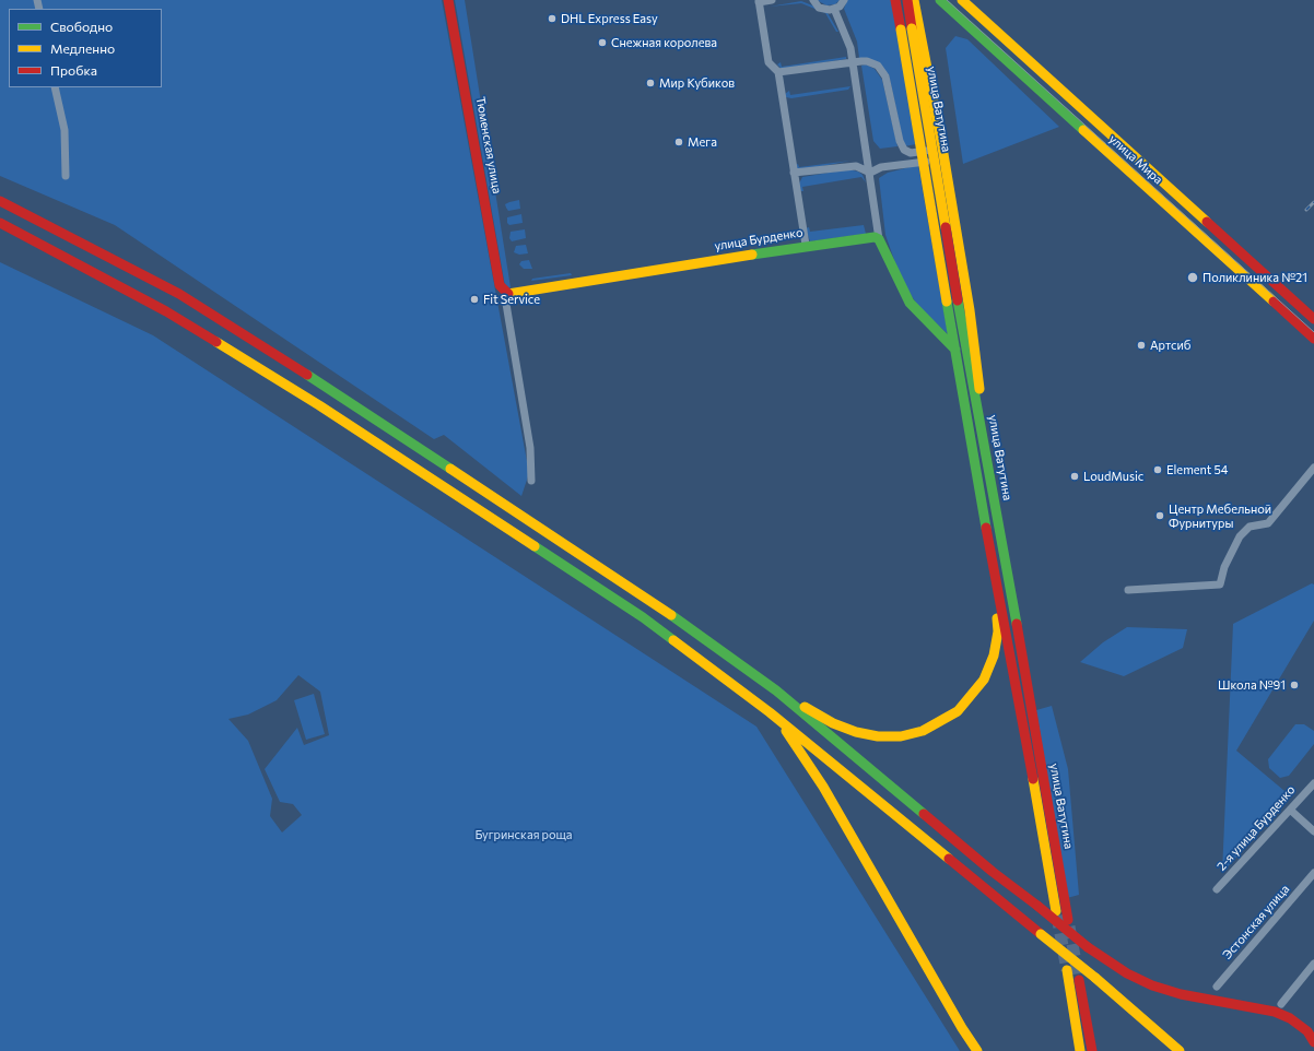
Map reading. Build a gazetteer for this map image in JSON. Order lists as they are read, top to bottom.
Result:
{
  "streets": {
    "main road": [
      "улица Ватутина",
      "Тюменская улица",
      "улица Мира",
      "улица Бурденко"
    ],
    "street": ["2-я улица Бурденко", "Эстонская улица"]
  },
  "crossings": [
    ["Тюменская улица", "улица Бурденко"]
  ],
  "parks": ["Бугринская роща"],
  "places": [
    "DHL Express Easy",
    "Снежная королева",
    "Мир Кубиков",
    "Мега",
    "Поликлиника №21",
    "Fit Service",
    "Артсиб",
    "Element 54",
    "LoudMusic",
    "Центр Мебельной Фурнитуры",
    "Школа №91"
  ],
  "legend": ["Свободно", "Медленно", "Пробка"]
}
